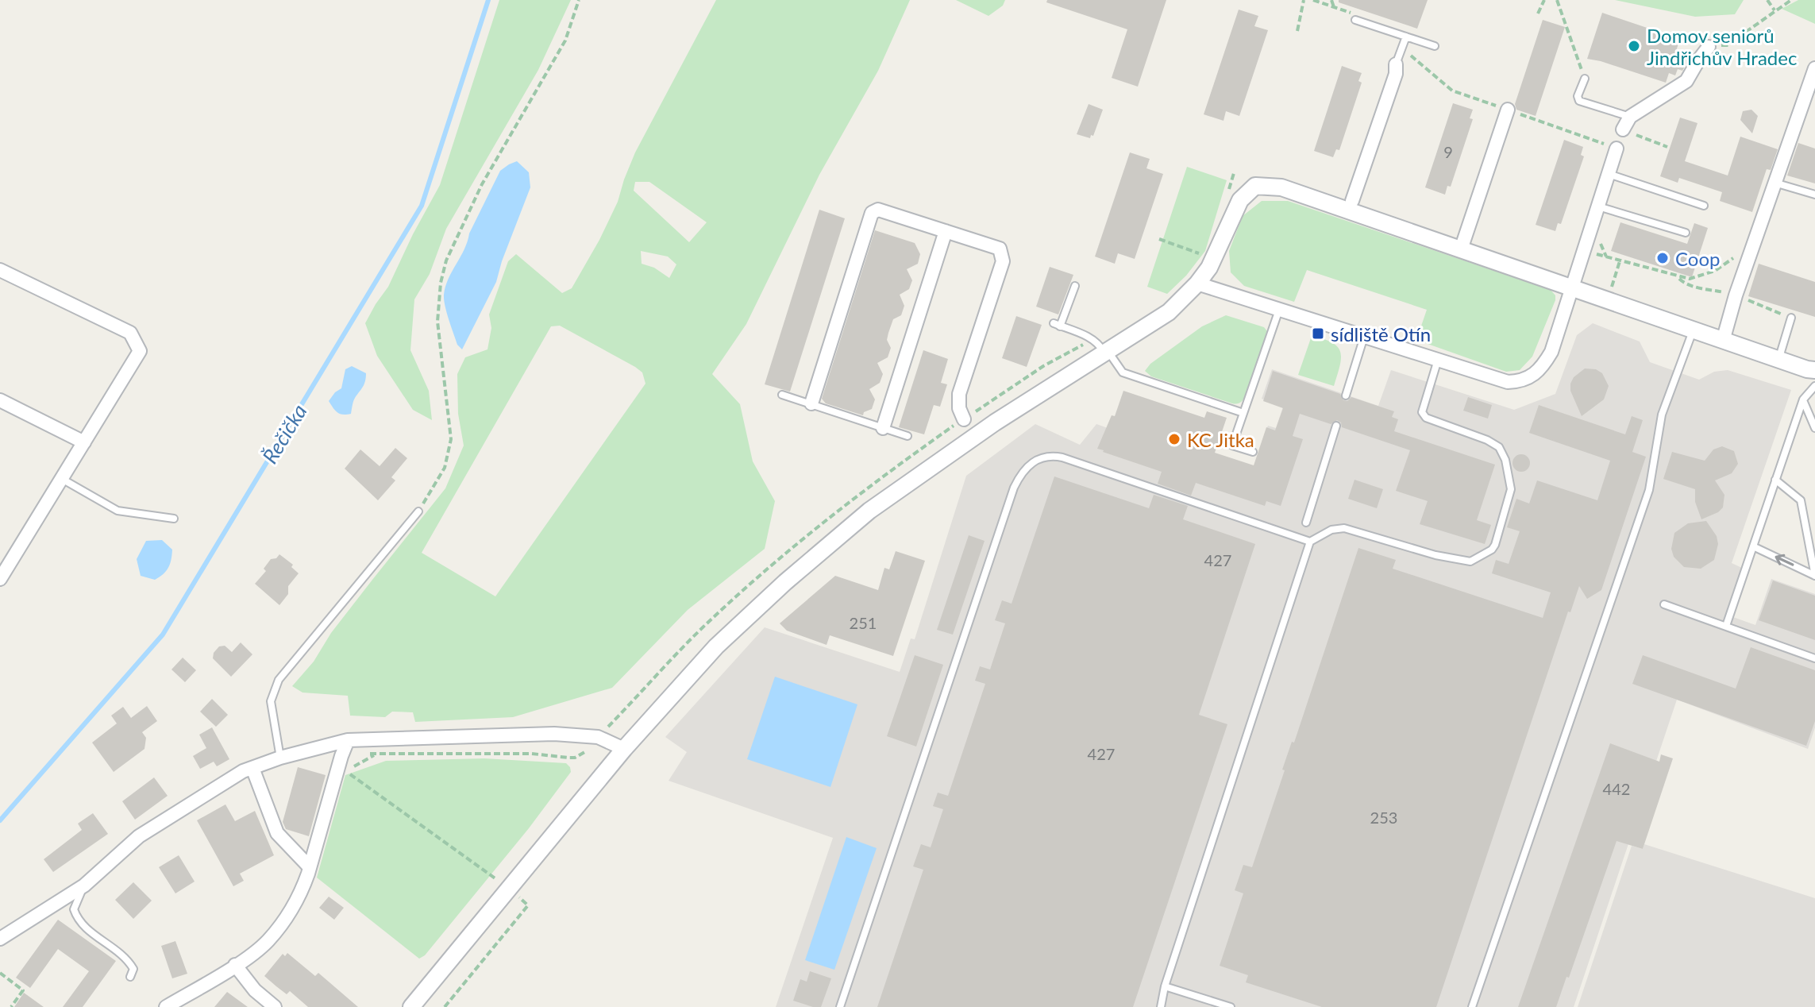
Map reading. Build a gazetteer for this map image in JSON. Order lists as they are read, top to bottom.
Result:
{
  "water": ["Řečička"],
  "places": {
    "other": ["Domov seniorů Jindřichův Hradec", "Coop", "KC Jitka"],
    "transit": ["sídliště Otín"]
  },
  "house_numbers": [
    "9",
    "427",
    "251",
    "427",
    "442",
    "253"
  ]
}
